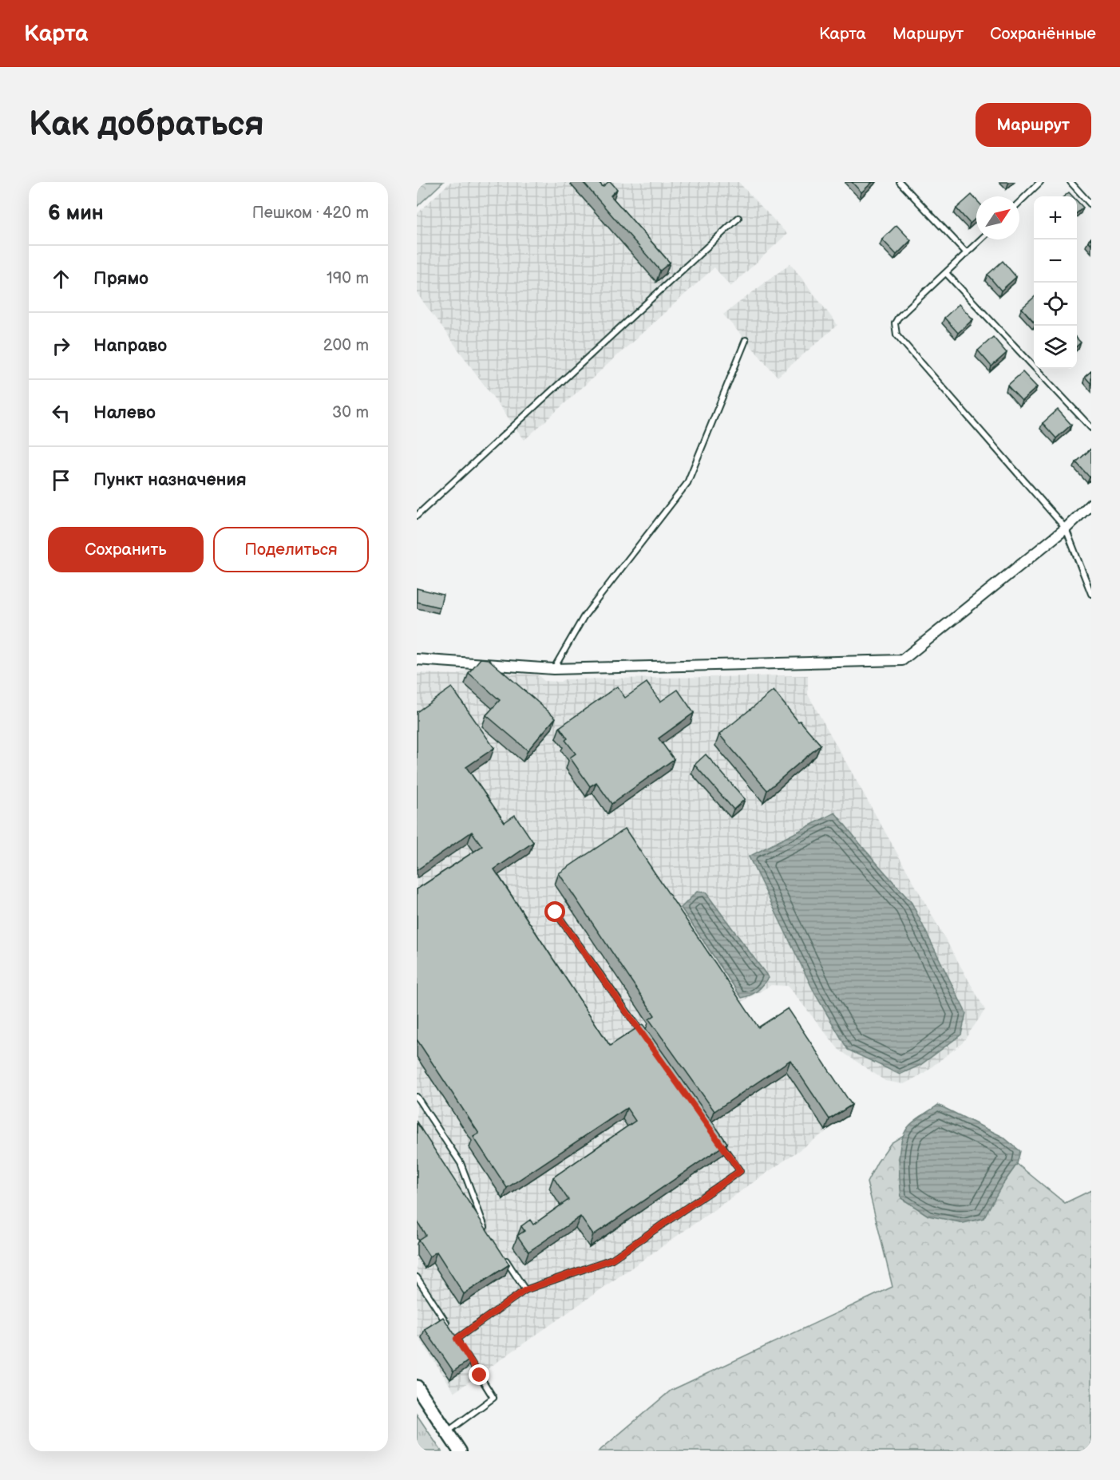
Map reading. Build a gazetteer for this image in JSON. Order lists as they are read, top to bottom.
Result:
{
  "north": "top right",
  "page": {
    "header": "Карта",
    "nav": ["Карта", "Маршрут", "Сохранённые"],
    "buttons": [
      "Маршрут",
      ["Сохранить", "Поделиться"]
    ],
    "title": "Как добраться",
    "heading": ["6 мин", "Пешком · 420 m"],
    "map_buttons": ["+", "−"],
    "list": [
      ["Прямо", "190 m"],
      ["Направо", "200 m"],
      ["Налево", "30 m"],
      "Пункт назначения"
    ]
  }
}
